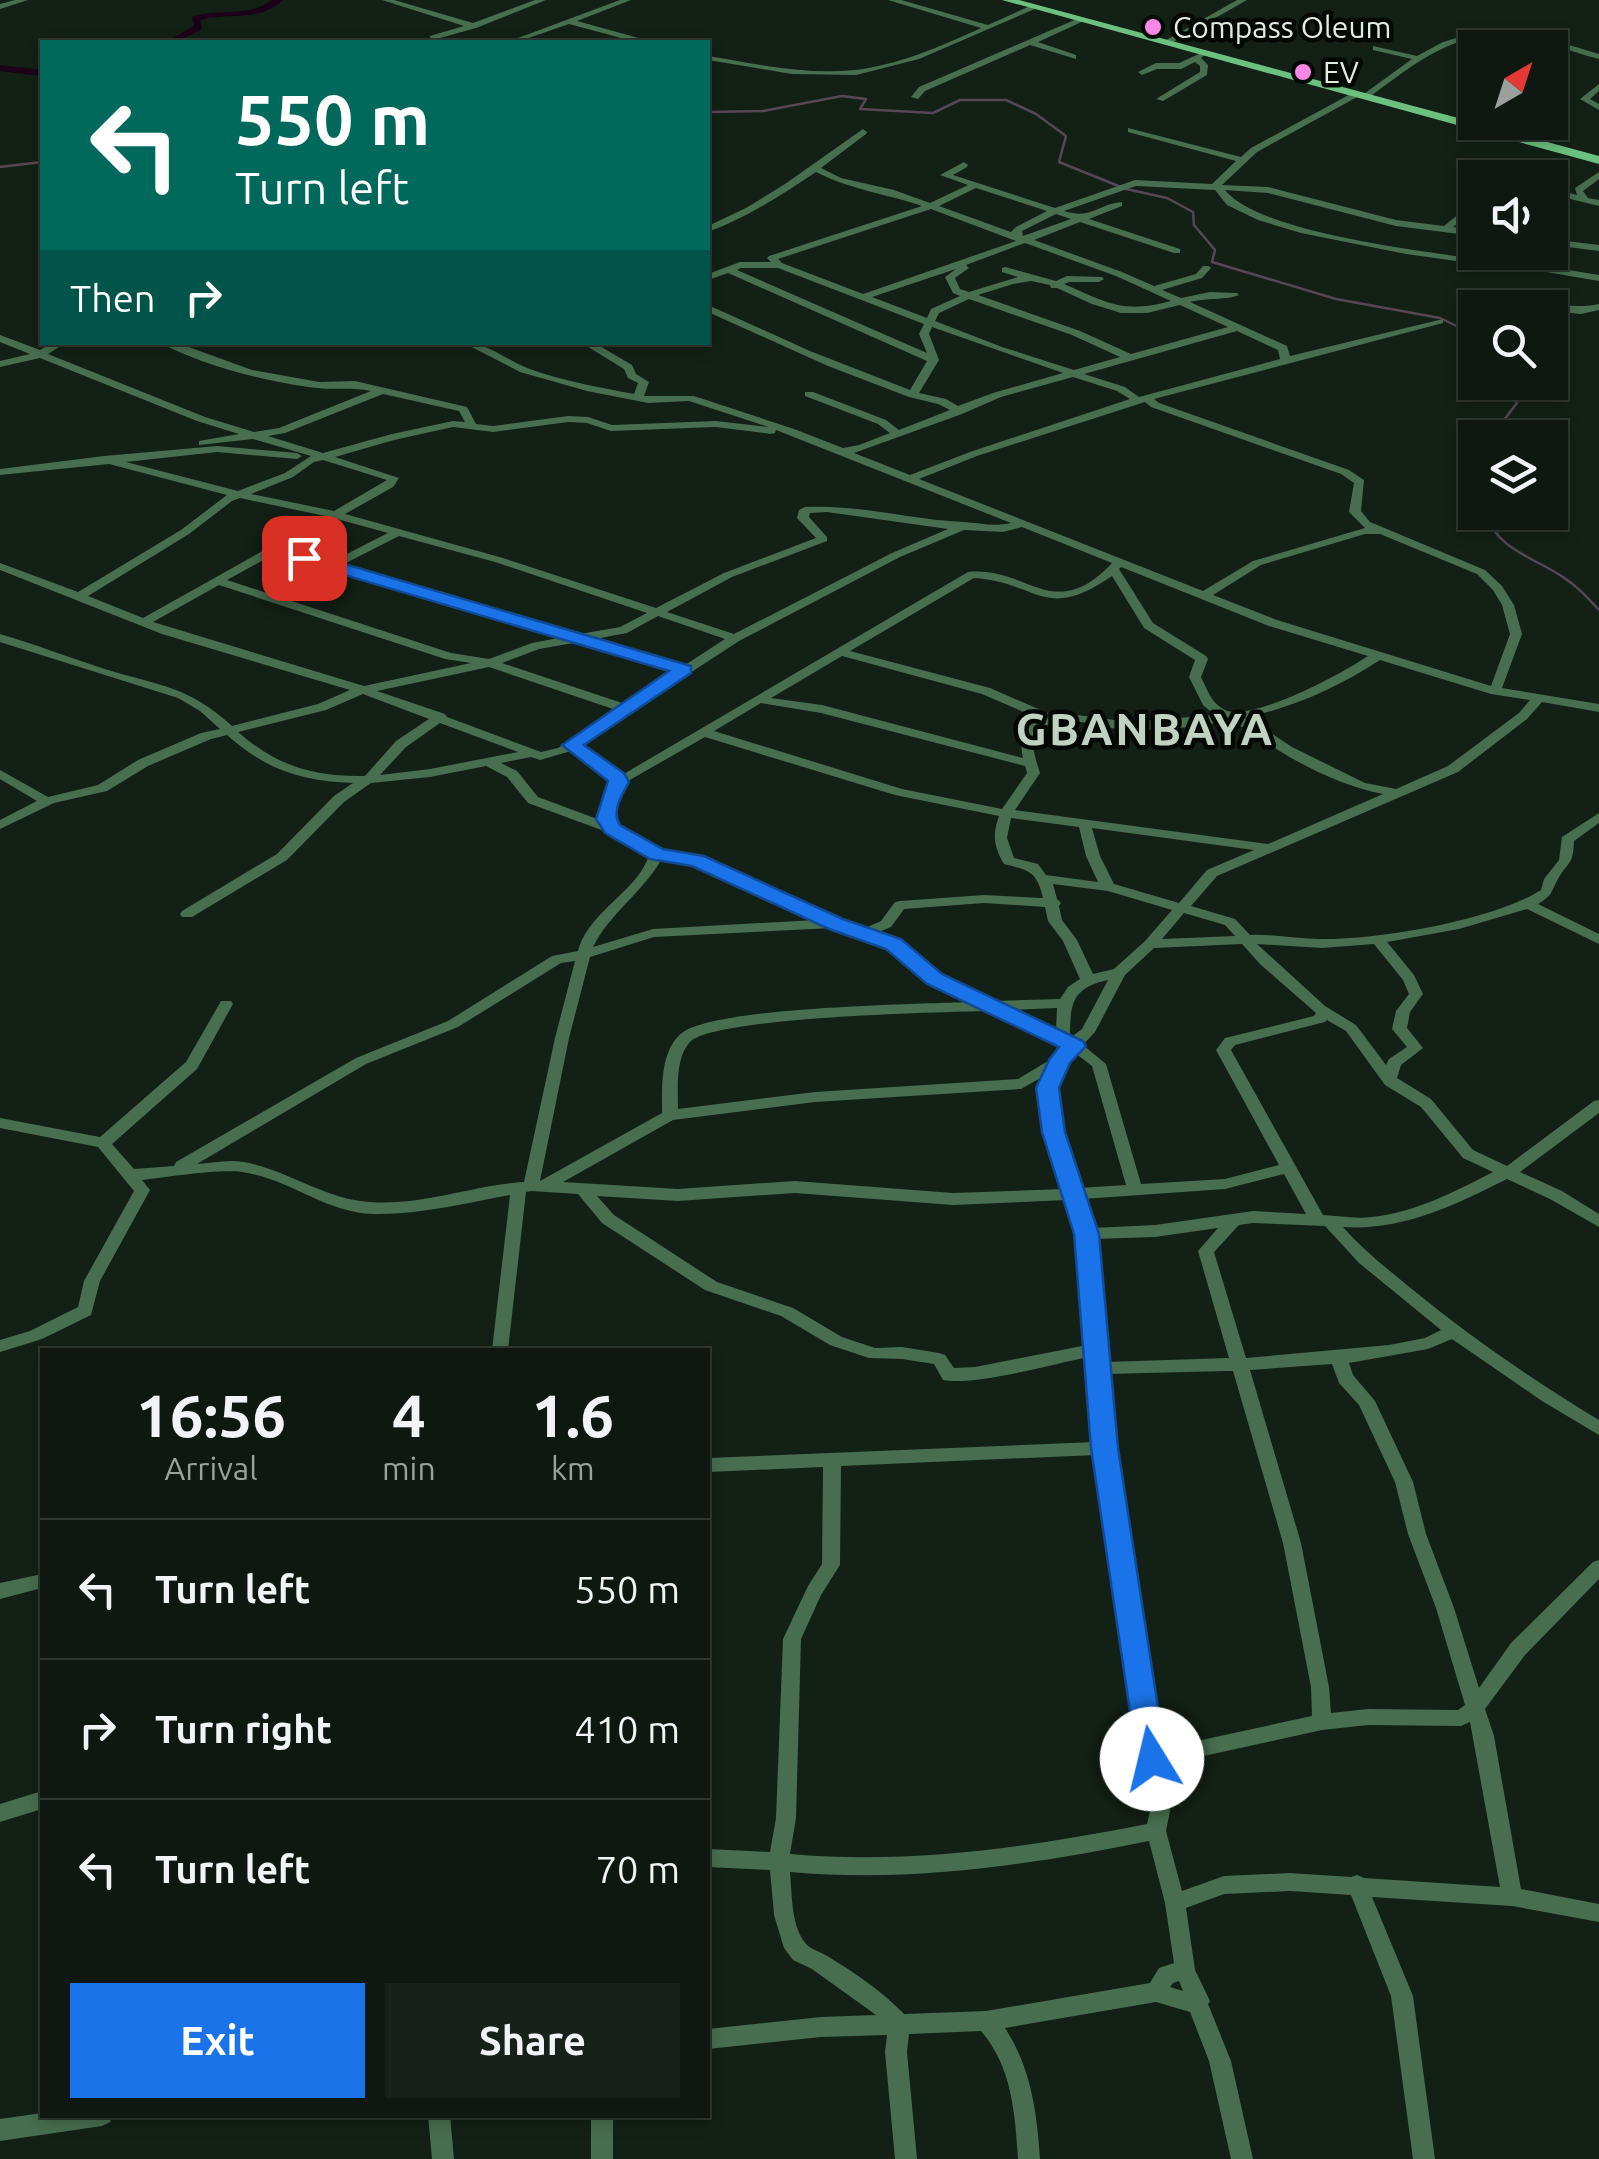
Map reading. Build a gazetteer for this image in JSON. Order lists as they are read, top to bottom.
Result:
{
  "districts": ["GBANBAYA"],
  "places": ["Compass Oleum", "EV"],
  "north": "top right",
  "page": {
    "turn": ["550 m", "Turn left"],
    "then": "Then",
    "eta": [
      "16:56",
      "Arrival",
      "4",
      "min",
      "1.6",
      "km"
    ],
    "list": [
      {
        "name": "Turn left",
        "value": "550 m"
      },
      {
        "name": "Turn right",
        "value": "410 m"
      },
      {
        "name": "Turn left",
        "value": "70 m"
      }
    ],
    "buttons": ["Exit", "Share"]
  }
}
